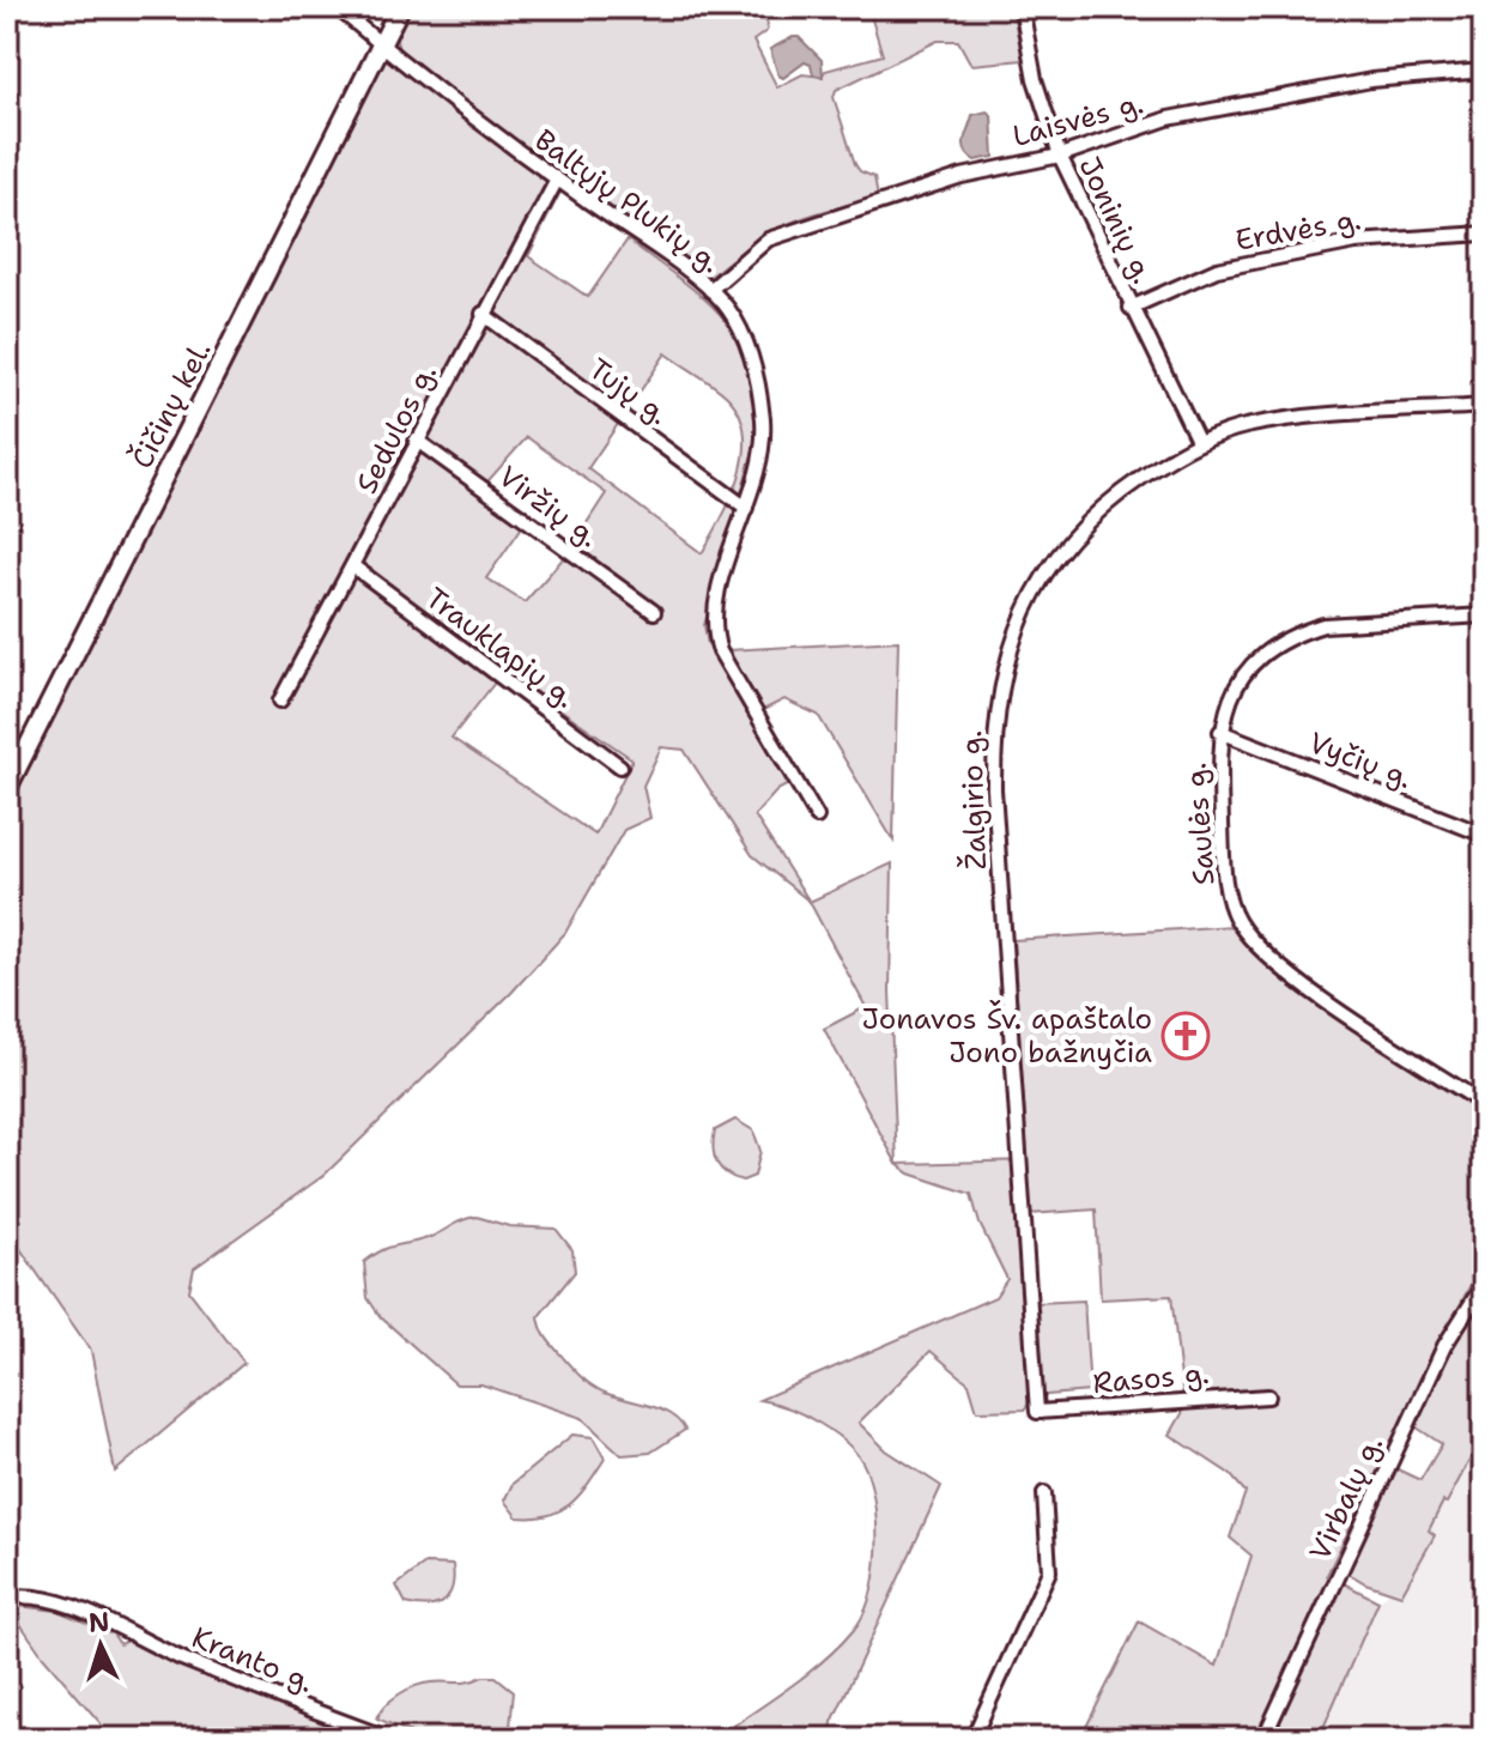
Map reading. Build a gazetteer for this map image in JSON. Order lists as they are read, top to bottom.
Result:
{
  "streets": {
    "main road": ["Čičinų kel."],
    "street": [
      "Laisvės g.",
      "Baltųjų Plukių g.",
      "Joninių g.",
      "Erdvės g.",
      "Tujų g.",
      "Sedulos g.",
      "Viržių g.",
      "Trauklapių g.",
      "Vyčių g.",
      "Žalgirio g.",
      "Saulės g.",
      "Rasos g.",
      "Virbalų g.",
      "Kranto g."
    ]
  },
  "crossings": [
    ["Laisvės g.", "Baltųjų Plukių g."],
    ["Laisvės g.", "Joninių g."],
    ["Baltųjų Plukių g.", "Tujų g."],
    ["Baltųjų Plukių g.", "Čičinų kel."],
    ["Baltųjų Plukių g.", "Sedulos g."],
    ["Joninių g.", "Erdvės g."],
    ["Joninių g.", "Žalgirio g."],
    ["Tujų g.", "Sedulos g."],
    ["Sedulos g.", "Viržių g."],
    ["Sedulos g.", "Trauklapių g."],
    ["Vyčių g.", "Saulės g."],
    ["Žalgirio g.", "Rasos g."]
  ],
  "places": {
    "church": ["Jonavos Šv. apaštalo Jono bažnyčia"]
  },
  "north": "top"
}
